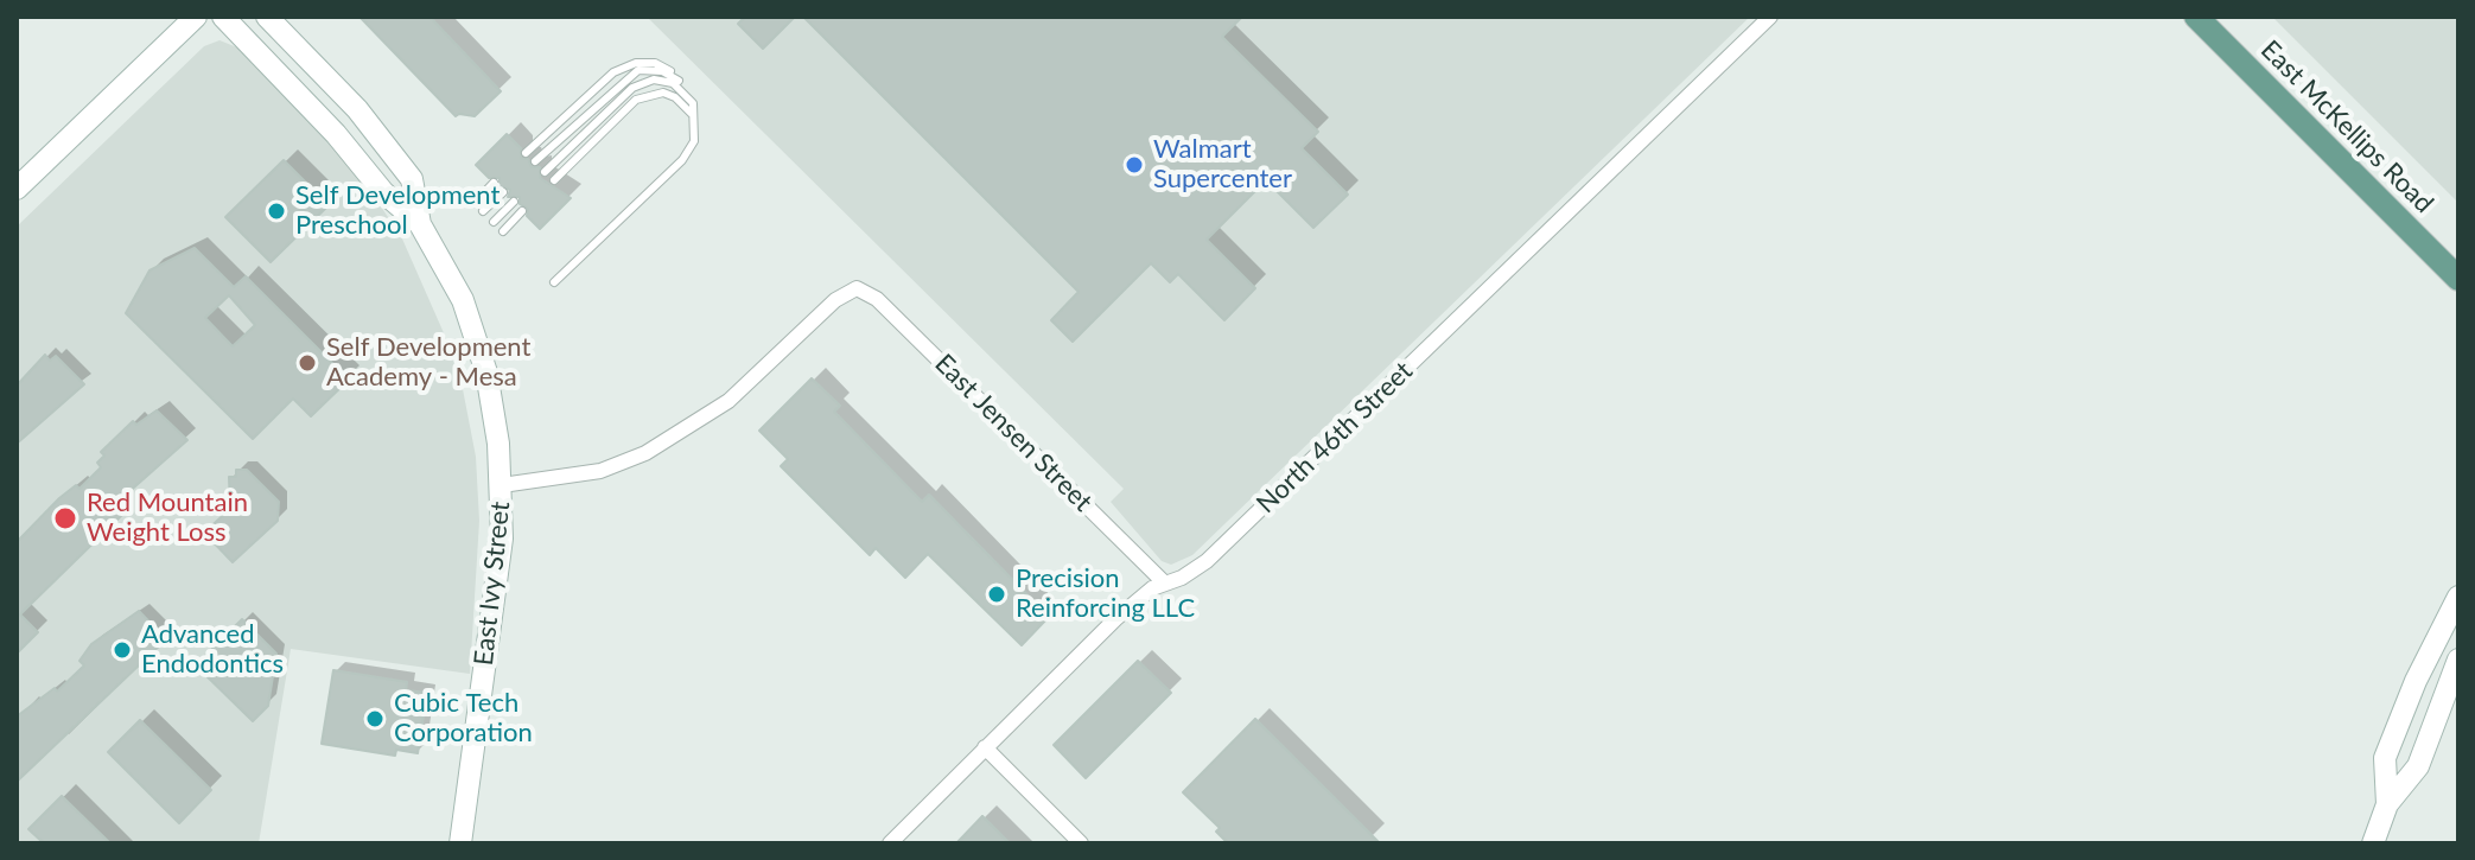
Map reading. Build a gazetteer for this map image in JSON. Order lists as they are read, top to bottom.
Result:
{
  "streets": {
    "main road": ["East McKellips Road"],
    "street": ["East Jensen Street", "North 46th Street", "East Ivy Street"]
  },
  "crossings": [
    ["East Jensen Street", "North 46th Street"],
    ["East Jensen Street", "East Ivy Street"]
  ],
  "places": [
    "Walmart Supercenter",
    "Self Development Preschool",
    "Self Development Academy - Mesa",
    "Red Mountain Weight Loss",
    "Precision Reinforcing LLC",
    "Advanced Endodontics",
    "Cubic Tech Corporation"
  ]
}
